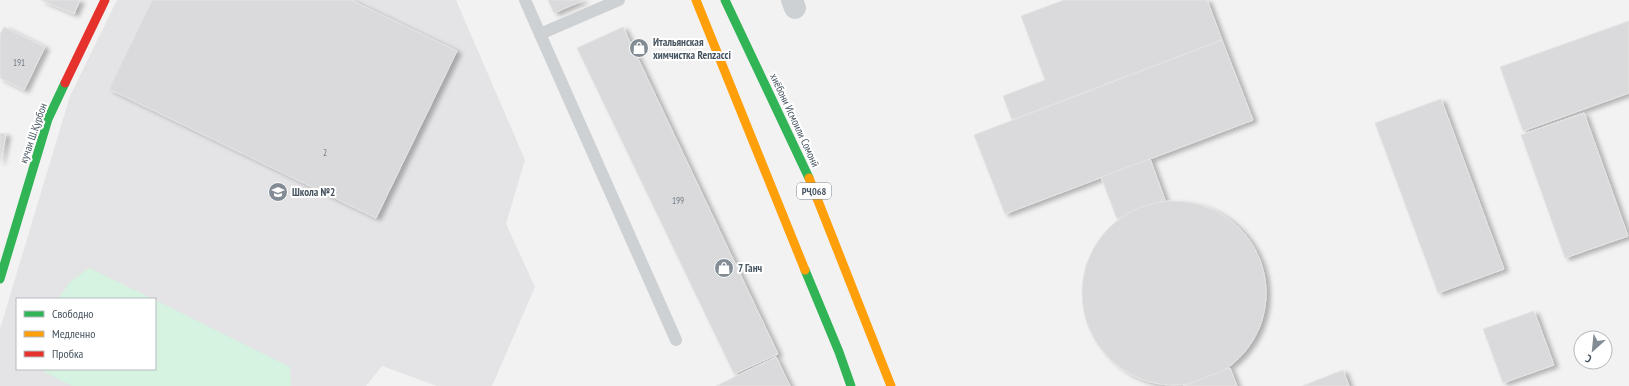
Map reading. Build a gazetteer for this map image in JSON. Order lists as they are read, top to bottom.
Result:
{
  "streets": {
    "main road": ["хиёбони Исмоили Сомонӣ", "кучаи Ш.Қурбон", "РҶ068"]
  },
  "places": {
    "shop": ["Итальянская химчистка Renzacci", "7 Ганч"],
    "school or university": ["Школа №2"]
  },
  "house_numbers": ["191", "2", "199"],
  "legend": ["Свободно", "Медленно", "Пробка"],
  "north": "bottom left"
}
